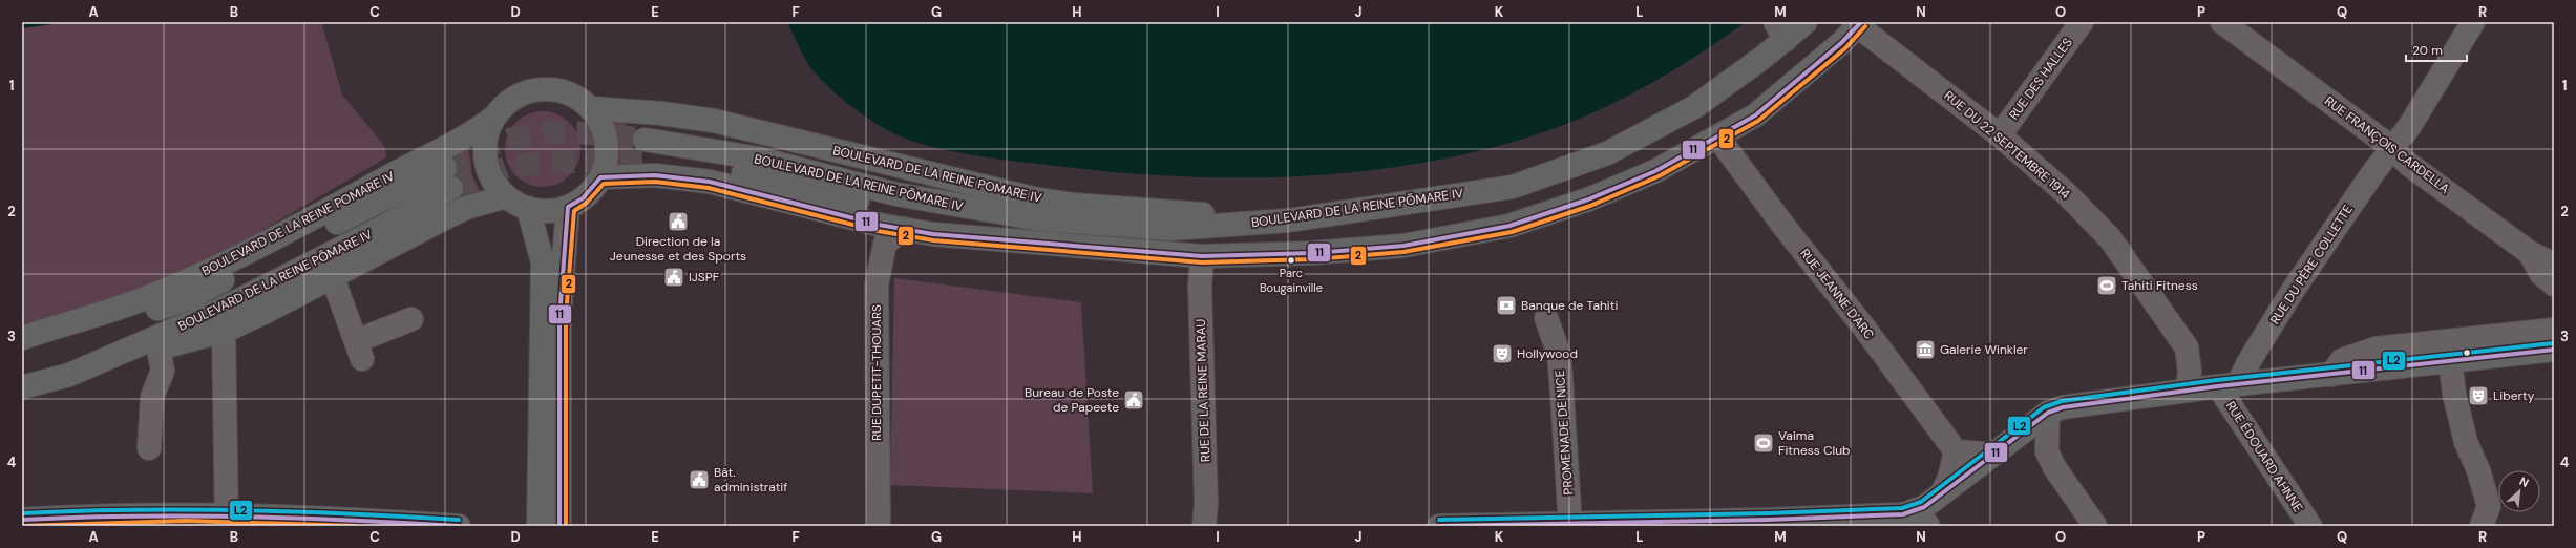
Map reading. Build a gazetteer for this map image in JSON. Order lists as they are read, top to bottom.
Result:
{
  "streets": {
    "main road": ["BOULEVARD DE LA REINE POMARE IV", "BOULEVARD DE LA REINE PŌMARE IV"],
    "street": [
      "RUE DES HALLES",
      "RUE DU 22 SEPTEMBRE 1914",
      "RUE FRANÇOIS CARDELLA",
      "RUE DU PÈRE COLLETTE",
      "RUE JEANNE D'ARC",
      "RUE DUPETIT-THOUARS",
      "RUE DE LA REINE MARAU",
      "PROMENADE DE NICE",
      "RUE ÉDOUARD AHNNE"
    ]
  },
  "crossings": [
    ["RUE DES HALLES", "RUE DU 22 SEPTEMBRE 1914"],
    ["RUE FRANÇOIS CARDELLA", "RUE DU PÈRE COLLETTE"],
    ["BOULEVARD DE LA REINE POMARE IV", "BOULEVARD DE LA REINE PŌMARE IV"],
    ["RUE DU PÈRE COLLETTE", "RUE ÉDOUARD AHNNE"]
  ],
  "places": {
    "public building": [
      "Direction de la Jeunesse et des Sports",
      "IJSPF",
      "Bureau de Poste de Papeete",
      "Bât. administratif"
    ],
    "other": ["Parc Bougainville"],
    "sports": ["Tahiti Fitness", "Vaima Fitness Club"],
    "bank": ["Banque de Tahiti"],
    "museum": ["Galerie Winkler"],
    "theatre": ["Hollywood", "Liberty"]
  },
  "lines": ["transit line 11", "transit line 2", "transit line L2"],
  "scale_bar": "20 m",
  "north": "top right",
  "grid": {
    "columns": [
      "A",
      "B",
      "C",
      "D",
      "E",
      "F",
      "G",
      "H",
      "I",
      "J",
      "K",
      "L",
      "M",
      "N",
      "O",
      "P",
      "Q",
      "R"
    ],
    "rows": [
      "1",
      "2",
      "3",
      "4"
    ]
  }
}
